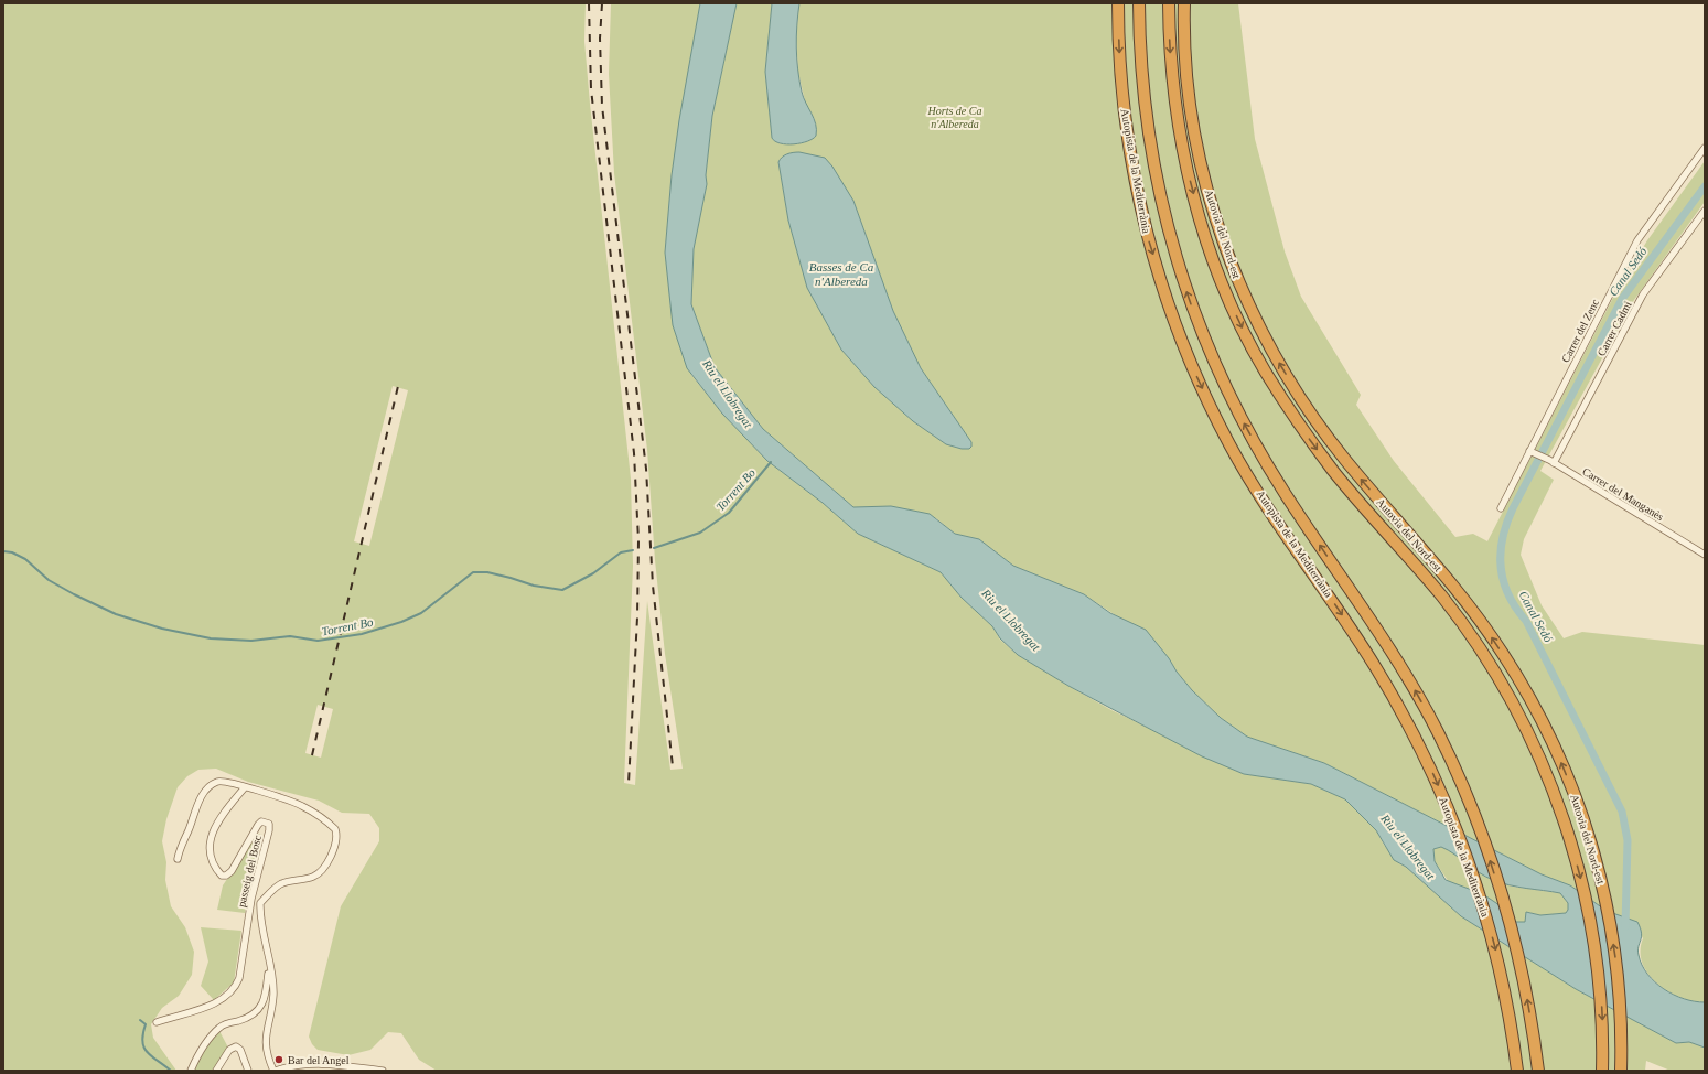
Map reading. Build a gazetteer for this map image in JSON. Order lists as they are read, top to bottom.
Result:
{
  "streets": {
    "highway": ["Autopista de la Mediterrània", "Autovia del Nord-est"],
    "street": [
      "Carrer Cadmi",
      "Carrer del Zenc",
      "Carrer del Manganès",
      "passeig del Bosc"
    ]
  },
  "crossings": [
    ["Carrer Cadmi", "Carrer del Manganès"],
    ["Carrer del Zenc", "Carrer del Manganès"]
  ],
  "water": [
    "Basses de Ca n'Albereda",
    "Canal Sedó",
    "Riu el Llobregat",
    "Torrent Bo"
  ],
  "parks": ["Horts de Ca n'Albereda"],
  "places": ["Bar del Angel"]
}
